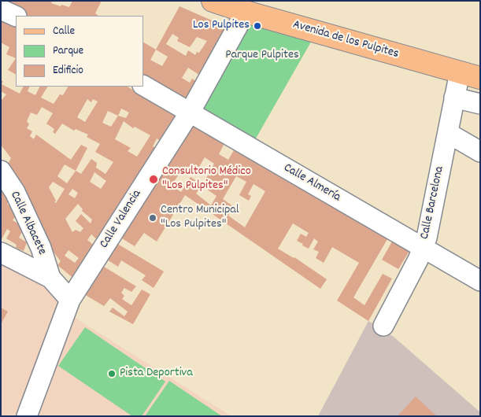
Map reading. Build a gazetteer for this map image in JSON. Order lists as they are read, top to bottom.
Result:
{
  "streets": {
    "main road": ["Avenida de los Pulpites"],
    "street": [
      "Calle Almería",
      "Calle Barcelona",
      "Calle Valencia",
      "Calle Albacete"
    ]
  },
  "crossings": [
    ["Avenida de los Pulpites", "Calle Barcelona"],
    ["Avenida de los Pulpites", "Calle Valencia"],
    ["Calle Almería", "Calle Barcelona"],
    ["Calle Almería", "Calle Valencia"]
  ],
  "parks": ["Parque Pulpites"],
  "places": [
    "Los Pulpites",
    "Consultorio Médico \"Los Pulpites\"",
    "Centro Municipal \"Los Pulpites\"",
    "Pista Deportiva"
  ],
  "legend": ["Calle", "Parque", "Edificio"]
}
